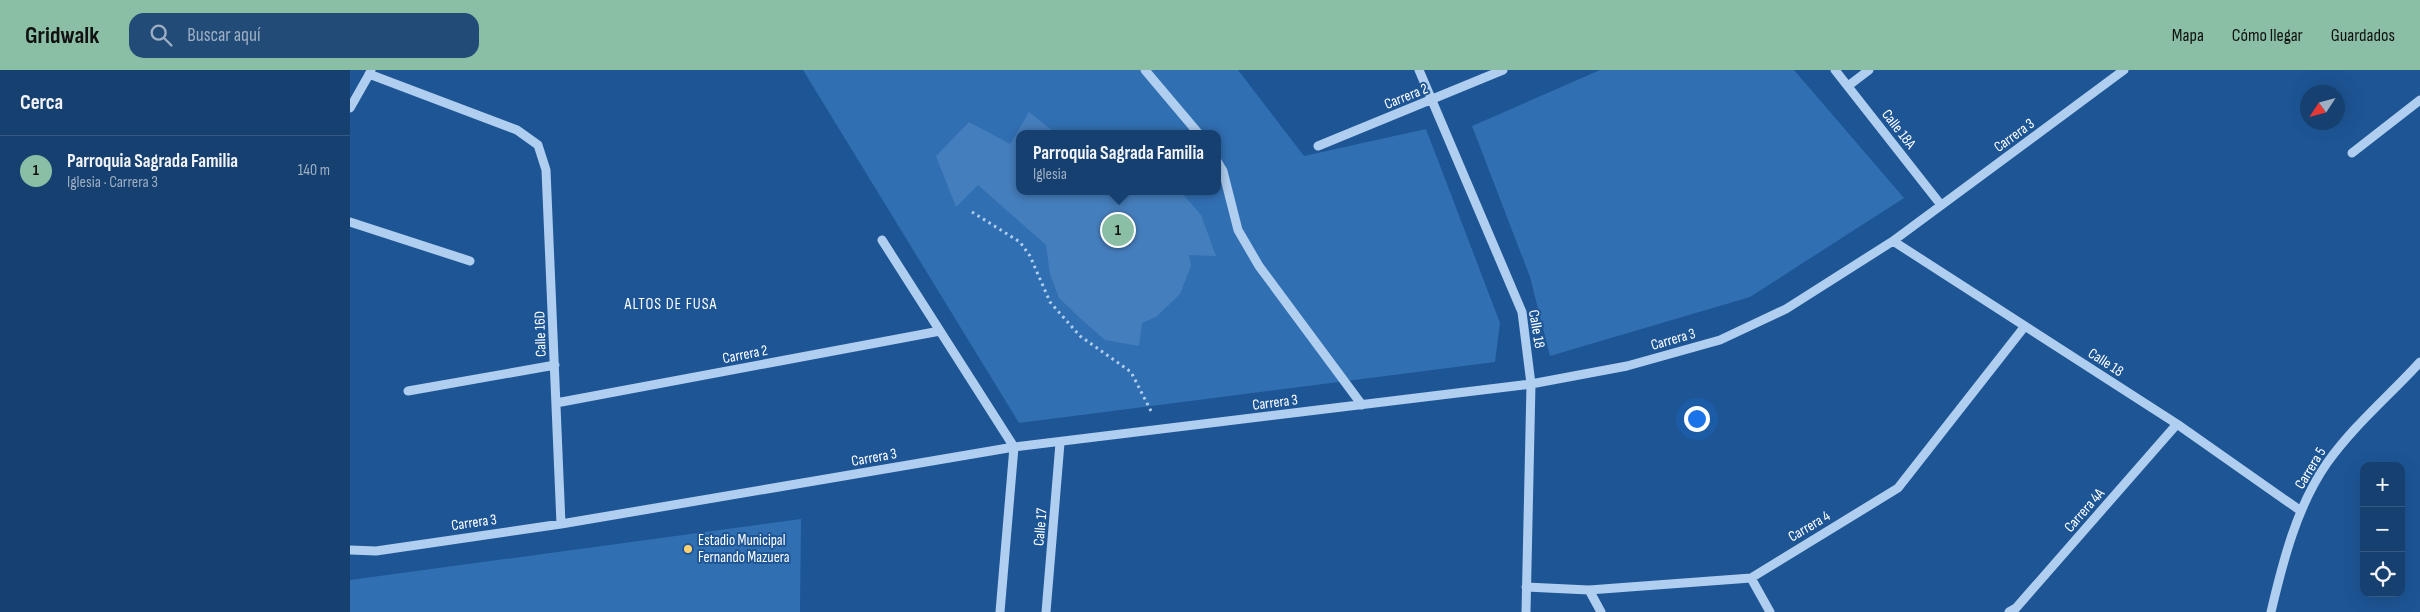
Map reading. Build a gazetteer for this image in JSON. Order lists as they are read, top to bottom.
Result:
{
  "streets": {
    "street": [
      "Carrera 2",
      "Calle 18A",
      "Carrera 3",
      "Calle 18",
      "Calle 16D",
      "Carrera 5",
      "Carrera 4A",
      "Carrera 4",
      "Calle 17"
    ]
  },
  "crossings": [
    ["Carrera 2", "Calle 18"],
    ["Carrera 2", "Calle 16D"],
    ["Calle 18A", "Carrera 3"],
    ["Carrera 3", "Calle 18"],
    ["Carrera 3", "Calle 16D"],
    ["Carrera 3", "Calle 17"],
    ["Calle 18", "Carrera 5"],
    ["Calle 18", "Carrera 4A"],
    ["Calle 18", "Carrera 4"]
  ],
  "districts": ["ALTOS DE FUSA"],
  "places": ["Estadio Municipal Fernando Mazuera"],
  "north": "bottom left",
  "page": {
    "header": "Gridwalk",
    "search": "Buscar aquí",
    "nav": ["Mapa", "Cómo llegar", "Guardados"],
    "heading": "Cerca",
    "popup": ["Parroquia Sagrada Familia", "Iglesia"],
    "list": [
      {
        "mark": "1",
        "name": "Parroquia Sagrada Familia",
        "note": "Iglesia · Carrera 3",
        "value": "140 m"
      }
    ],
    "pins": "1",
    "map_buttons": ["+", "−"]
  }
}
